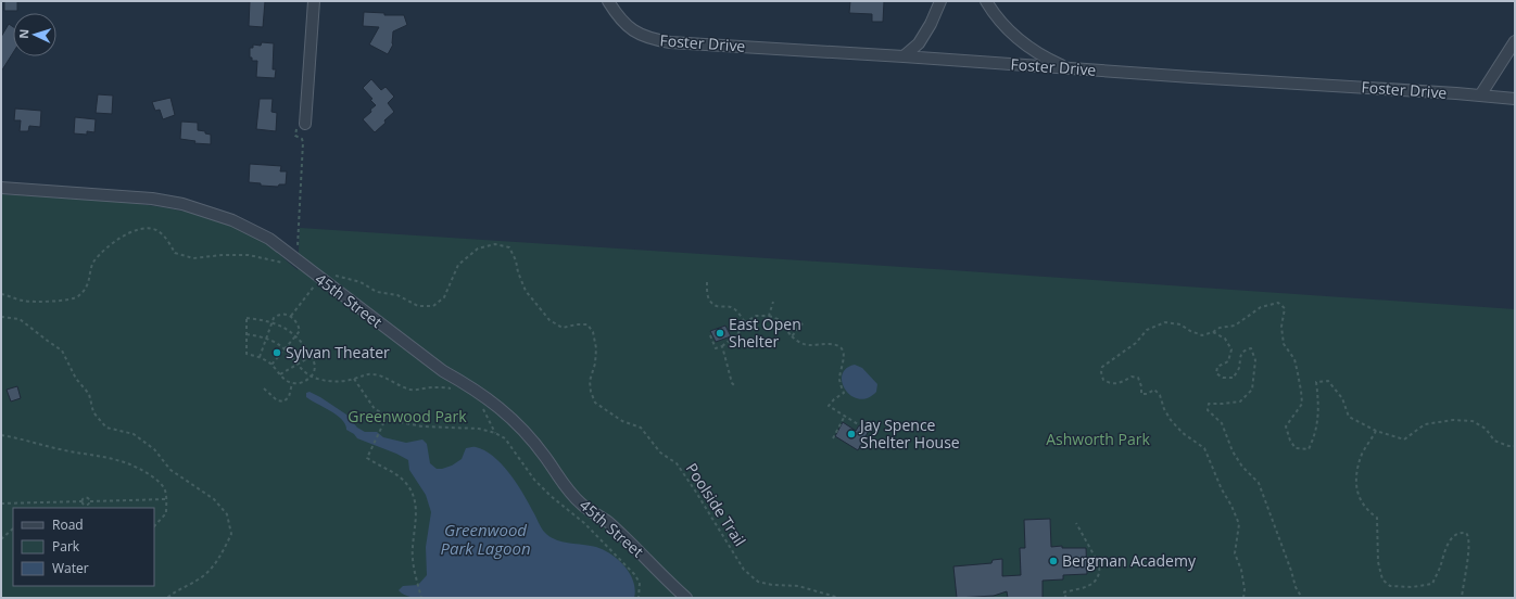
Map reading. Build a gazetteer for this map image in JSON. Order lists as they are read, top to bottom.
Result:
{
  "streets": {
    "street": ["Foster Drive", "45th Street"],
    "path": ["Poolside Trail"]
  },
  "water": ["Greenwood Park Lagoon"],
  "parks": ["Greenwood Park", "Ashworth Park"],
  "places": [
    "East Open Shelter",
    "Sylvan Theater",
    "Jay Spence Shelter House",
    "Bergman Academy"
  ],
  "legend": ["Road", "Park", "Water"],
  "north": "left"
}
